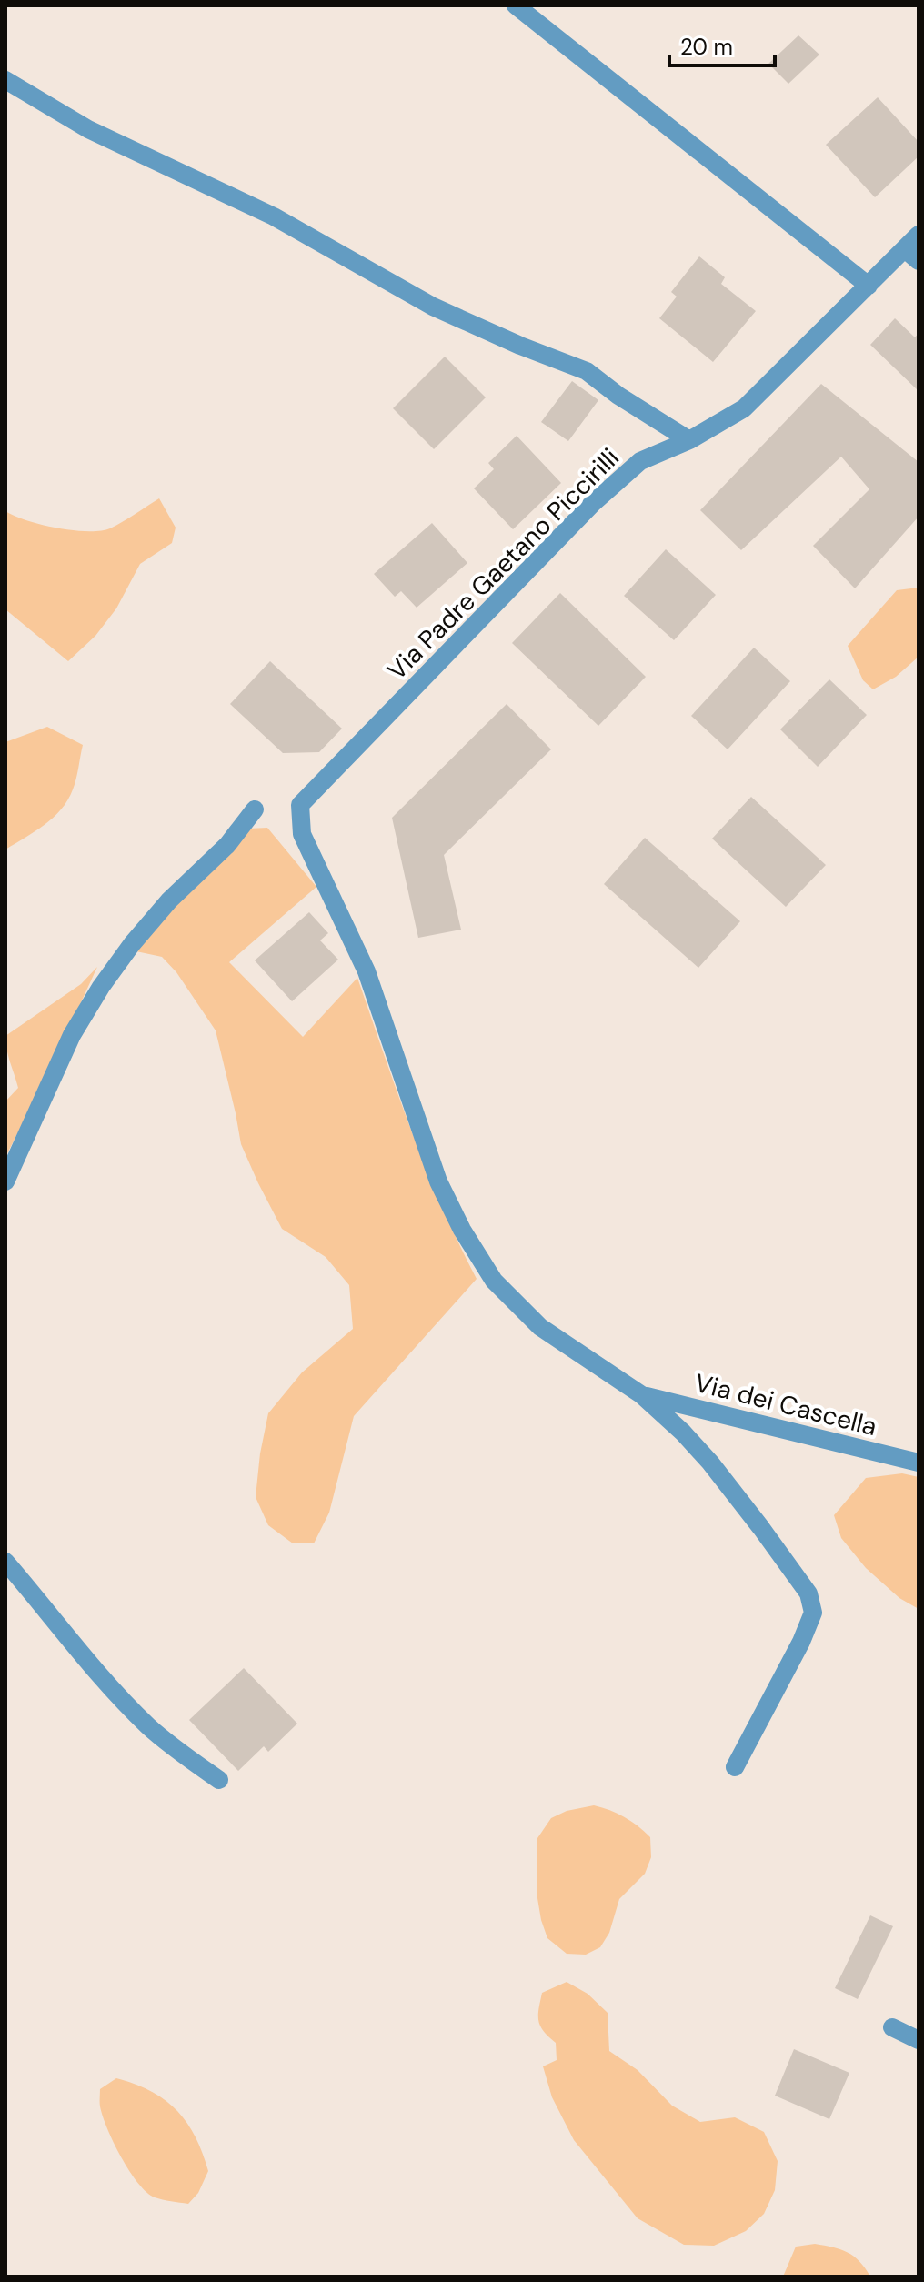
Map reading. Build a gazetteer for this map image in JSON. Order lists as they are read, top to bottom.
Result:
{
  "streets": {
    "street": ["Via Padre Gaetano Piccirilli", "Via dei Cascella"]
  },
  "crossings": [
    ["Via Padre Gaetano Piccirilli", "Via dei Cascella"]
  ],
  "scale_bar": "20 m"
}
